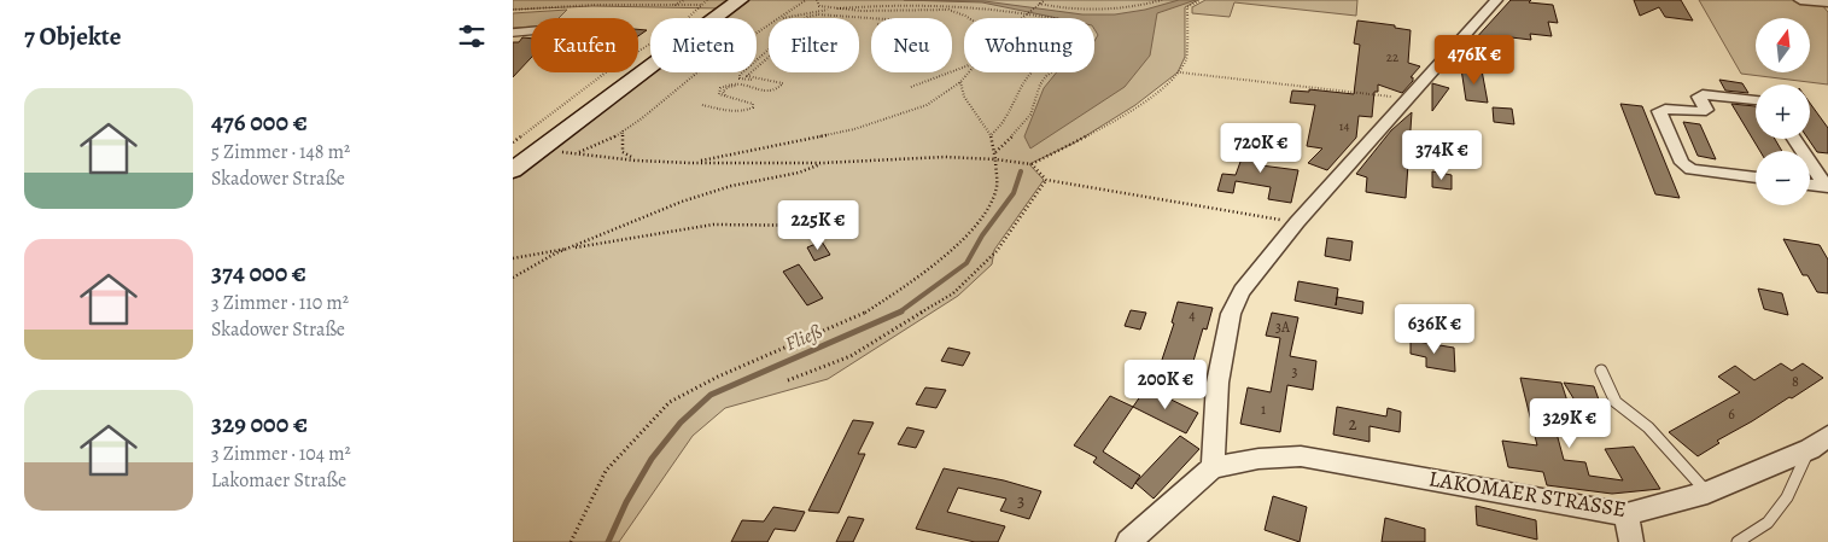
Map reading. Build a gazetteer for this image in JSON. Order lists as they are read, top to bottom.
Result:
{
  "streets": {
    "street": ["LAKOMAER STRASSE"]
  },
  "water": ["Fließ"],
  "house_numbers": [
    "22",
    "14",
    "4",
    "3A",
    "3",
    "8",
    "1",
    "6",
    "2",
    "3"
  ],
  "north": "top",
  "page": {
    "heading": "7 Objekte",
    "map_buttons": ["+", "−"],
    "chip": [
      "Kaufen",
      "Mieten",
      "Filter",
      "Neu",
      "Wohnung"
    ],
    "price": [
      "476K €",
      "720K €",
      "374K €",
      "225K €",
      "636K €",
      "200K €",
      "329K €"
    ],
    "list": [
      {
        "name": "476 000 €",
        "note": "5 Zimmer · 148 m² · Skadower Straße"
      },
      {
        "name": "374 000 €",
        "note": "3 Zimmer · 110 m² · Skadower Straße"
      },
      {
        "name": "329 000 €",
        "note": "3 Zimmer · 104 m² · Lakomaer Straße"
      }
    ]
  }
}
